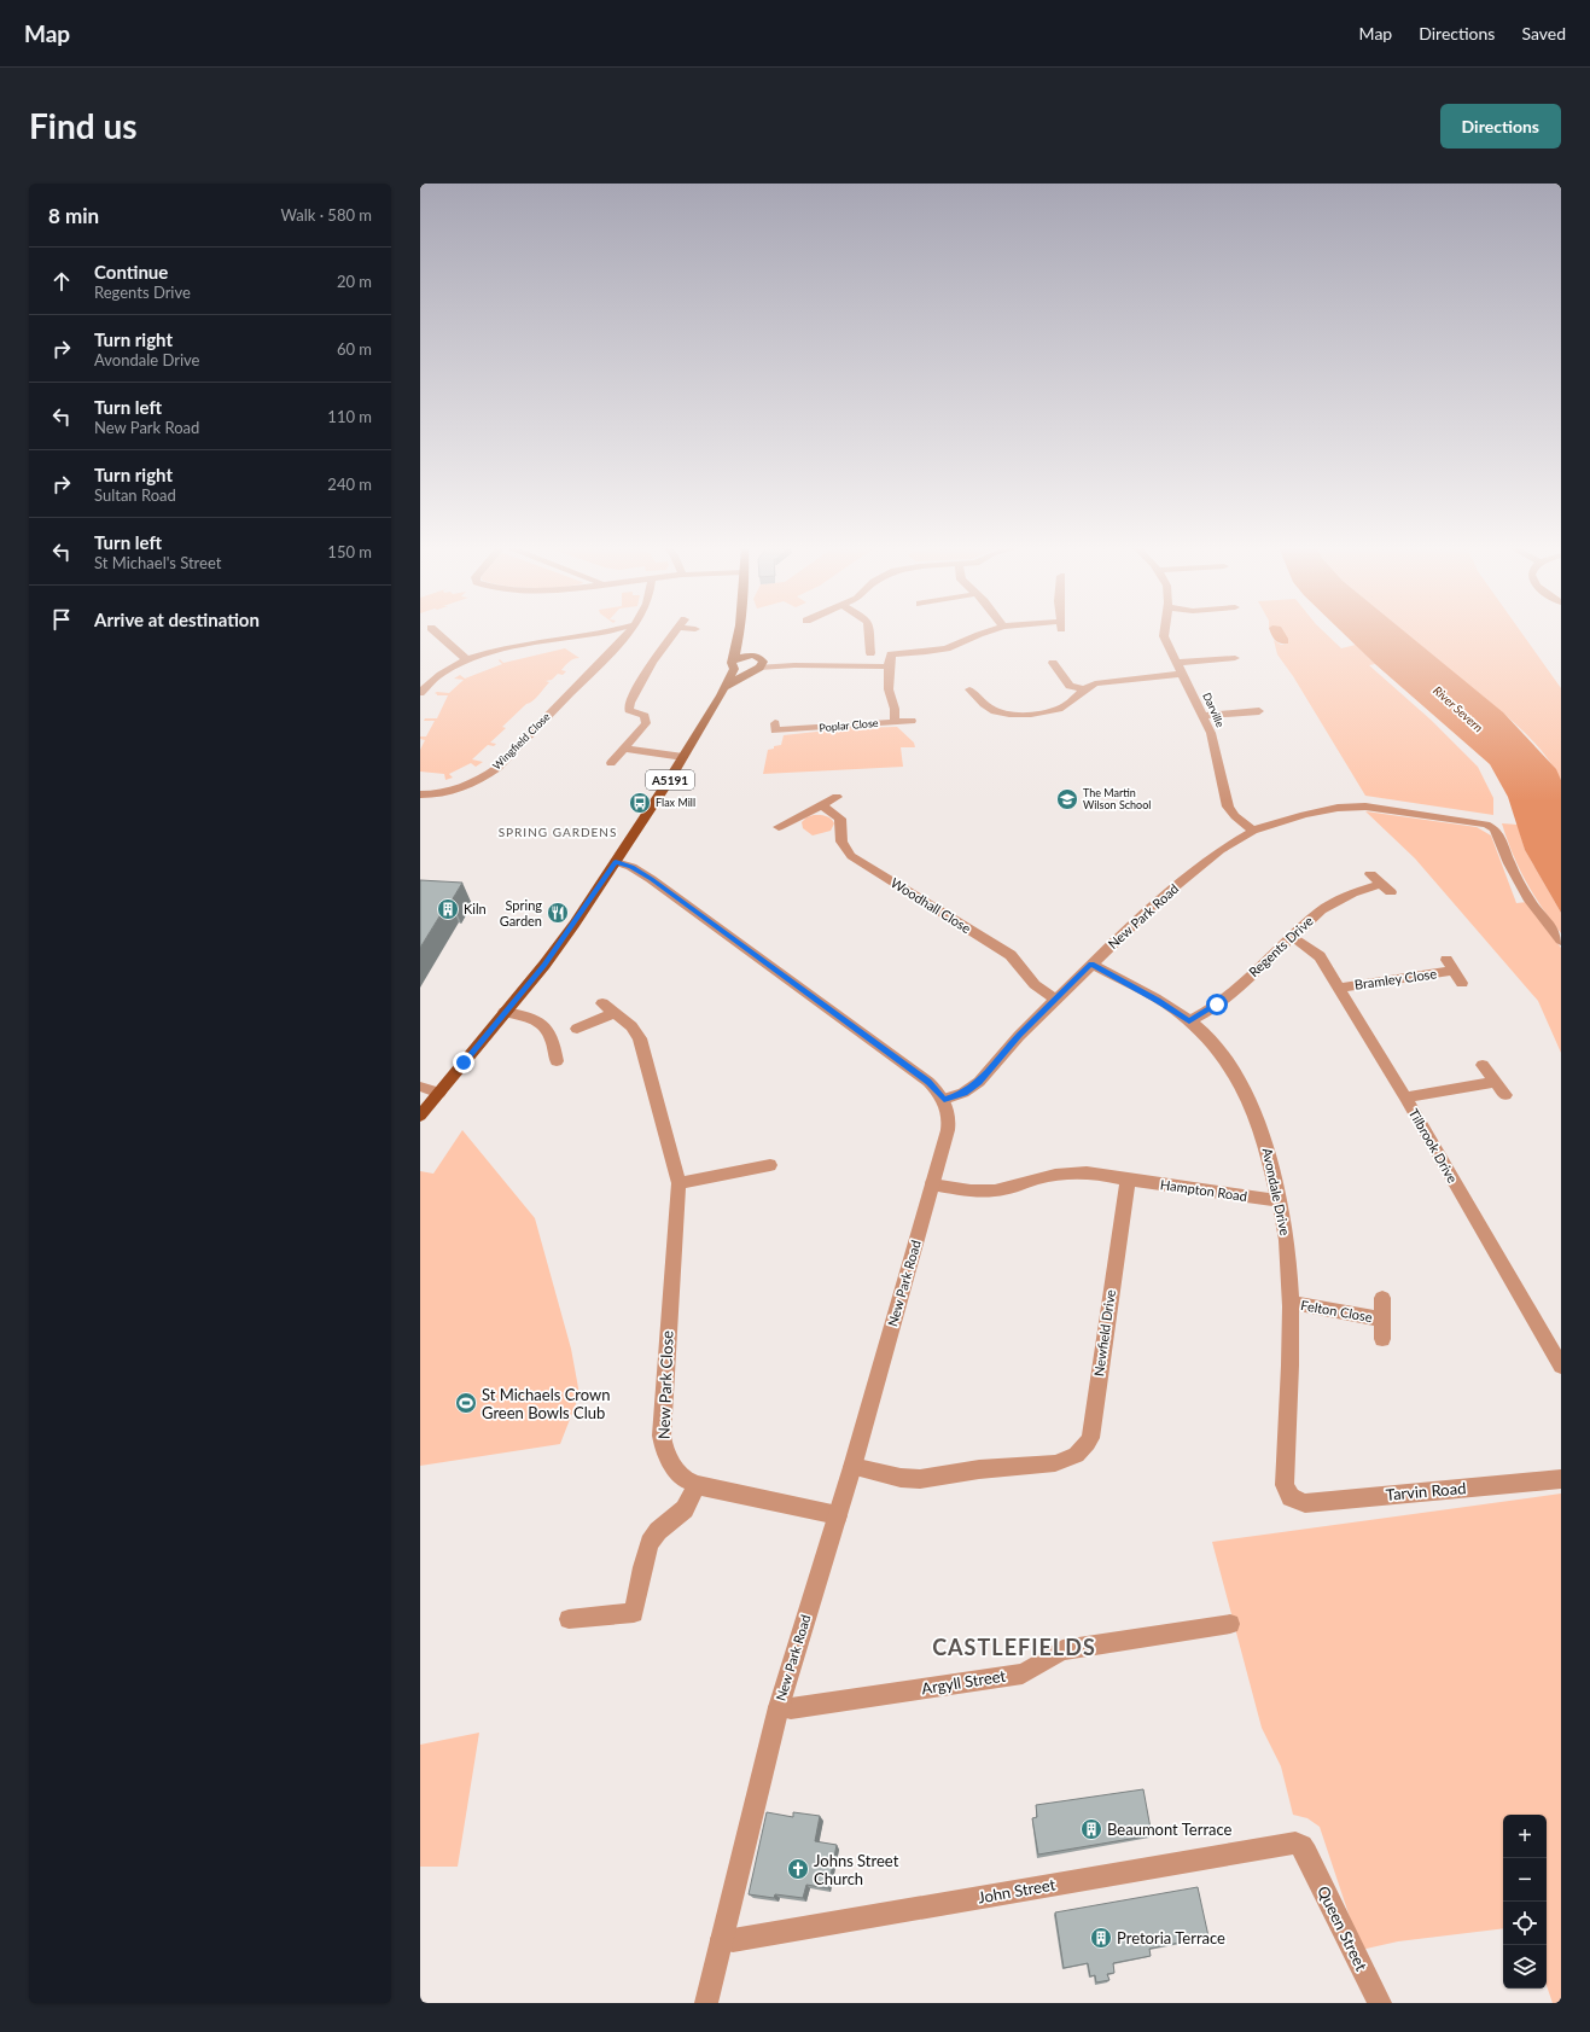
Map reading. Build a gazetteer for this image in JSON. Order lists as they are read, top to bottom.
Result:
{
  "streets": {
    "main road": ["A5191"],
    "street": [
      "Darville",
      "Poplar Close",
      "Wingfield Close",
      "Woodhall Close",
      "New Park Road",
      "Regents Drive",
      "Bramley Close",
      "Tilbrook Drive",
      "Hampton Road",
      "Avondale Drive",
      "Felton Close",
      "Newfield Drive",
      "New Park Close",
      "Tarvin Road",
      "Argyll Street",
      "John Street",
      "Queen Street"
    ]
  },
  "crossings": [
    ["Darville", "New Park Road"],
    ["Woodhall Close", "New Park Road"],
    ["New Park Road", "Avondale Drive"],
    ["New Park Road", "Newfield Drive"],
    ["New Park Road", "New Park Close"],
    ["New Park Road", "Argyll Street"],
    ["New Park Road", "John Street"],
    ["Regents Drive", "Tilbrook Drive"],
    ["Regents Drive", "Avondale Drive"],
    ["Bramley Close", "Tilbrook Drive"],
    ["Hampton Road", "Avondale Drive"],
    ["Hampton Road", "Newfield Drive"],
    ["Avondale Drive", "Felton Close"],
    ["Avondale Drive", "Tarvin Road"],
    ["John Street", "Queen Street"]
  ],
  "districts": ["SPRING GARDENS", "CASTLEFIELDS"],
  "water": ["River Severn"],
  "places": {
    "school or university": ["The Martin Wilson School"],
    "bus stop": ["Flax Mill"],
    "building": ["Kiln", "Beaumont Terrace", "Pretoria Terrace"],
    "restaurant": ["Spring Garden"],
    "sports": ["St Michaels Crown Green Bowls Club"],
    "church": ["Johns Street Church"]
  },
  "page": {
    "header": "Map",
    "nav": ["Map", "Directions", "Saved"],
    "buttons": "Directions",
    "title": "Find us",
    "heading": ["8 min", "Walk · 580 m"],
    "list": [
      ["Continue", "Regents Drive", "20 m"],
      ["Turn right", "Avondale Drive", "60 m"],
      ["Turn left", "New Park Road", "110 m"],
      ["Turn right", "Sultan Road", "240 m"],
      ["Turn left", "St Michael's Street", "150 m"],
      "Arrive at destination"
    ],
    "map_buttons": ["+", "−"]
  }
}
